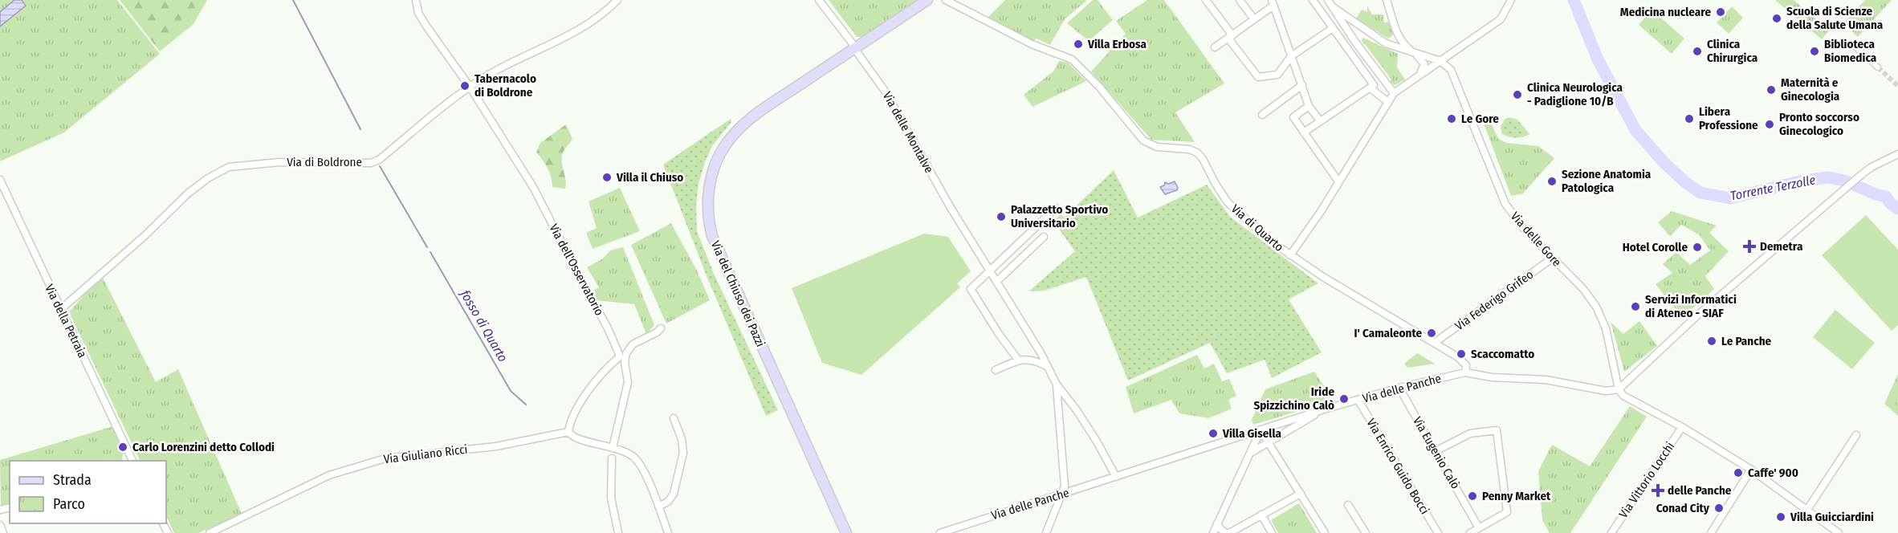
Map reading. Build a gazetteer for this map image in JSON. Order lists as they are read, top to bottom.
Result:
{
  "streets": {
    "main road": ["Via del Chiuso dei Pazzi"],
    "street": [
      "Via delle Montalve",
      "Via di Boldrone",
      "Via di Quarto",
      "Via delle Gore",
      "Via dell'Osservatorio",
      "Via Federigo Grifeo",
      "Via della Petraia",
      "Via delle Panche",
      "Via Eugenio Calò",
      "Via Giuliano Ricci",
      "Via Enrico Guido Bocci",
      "Via Vittorio Locchi"
    ]
  },
  "crossings": [
    ["Via delle Montalve", "Via del Chiuso dei Pazzi"],
    ["Via delle Montalve", "Via delle Panche"],
    ["Via di Boldrone", "Via dell'Osservatorio"],
    ["Via di Boldrone", "Via della Petraia"],
    ["Via di Quarto", "Via Federigo Grifeo"],
    ["Via di Quarto", "Via delle Panche"],
    ["Via delle Gore", "Via Federigo Grifeo"],
    ["Via delle Gore", "Via delle Panche"],
    ["Via dell'Osservatorio", "Via Giuliano Ricci"],
    ["Via delle Panche", "Via Eugenio Calò"],
    ["Via delle Panche", "Via Enrico Guido Bocci"]
  ],
  "water": ["Torrente Terzolle", "fosso di Quarto"],
  "places": {
    "other": [
      "Medicina nucleare",
      "Scuola di Scienze della Salute Umana",
      "Villa Erbosa",
      "Clinica Chirurgica",
      "Biblioteca Biomedica",
      "Tabernacolo di Boldrone",
      "Maternità e Ginecologia",
      "Clinica Neurologica - Padiglione 10/B",
      "Le Gore",
      "Libera Professione",
      "Pronto soccorso Ginecologico",
      "Villa il Chiuso",
      "Sezione Anatomia Patologica",
      "Palazzetto Sportivo Universitario",
      "Hotel Corolle",
      "Servizi Informatici di Ateneo - SIAF",
      "I' Camaleonte",
      "Le Panche",
      "Scaccomatto",
      "Iride Spizzichino Calò",
      "Villa Gisella",
      "Carlo Lorenzini detto Collodi",
      "Caffe' 900",
      "Penny Market",
      "Conad City",
      "Villa Guicciardini"
    ],
    "health": ["Demetra", "delle Panche"]
  },
  "legend": ["Strada", "Parco"]
}
